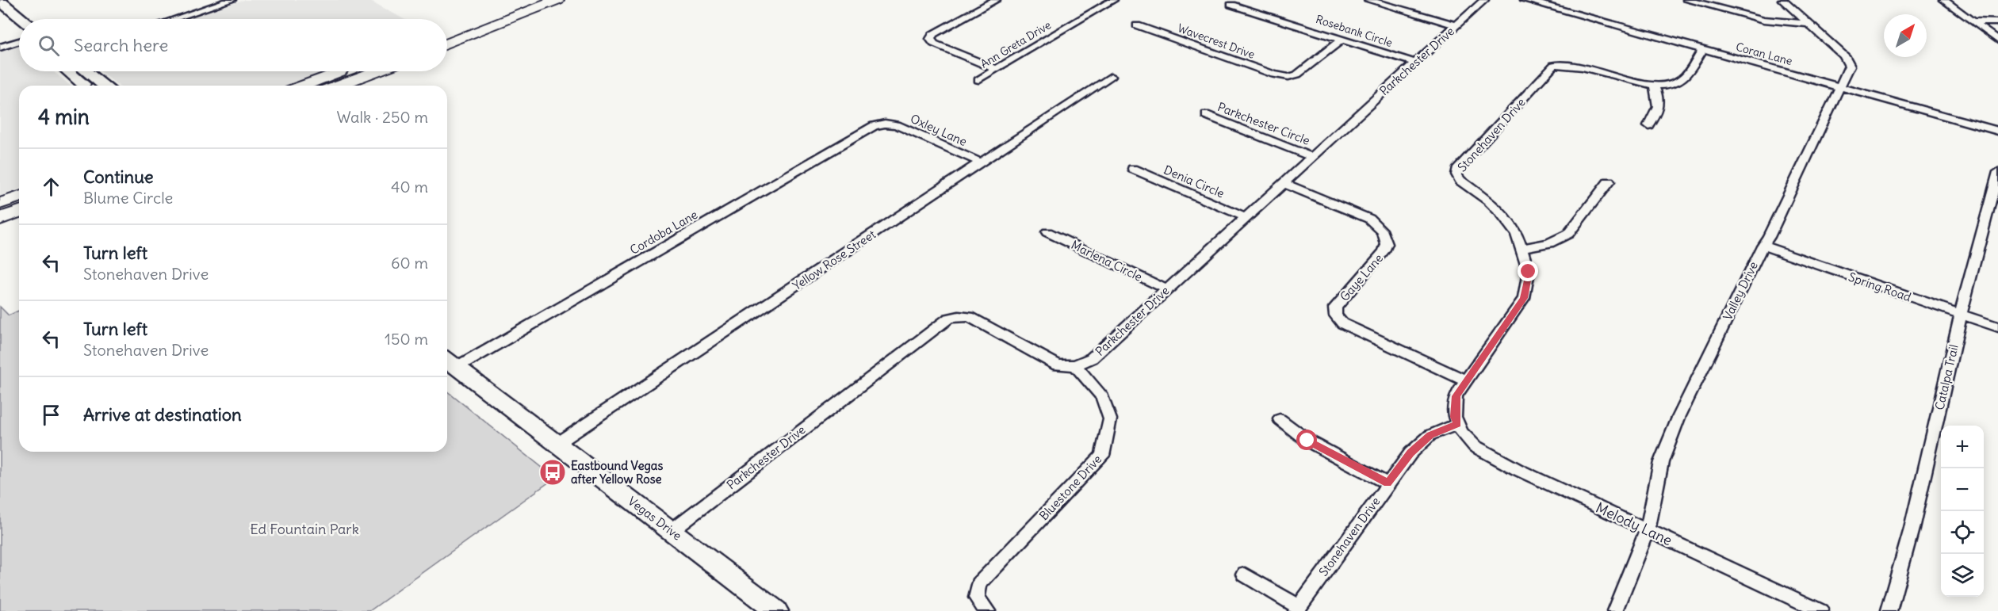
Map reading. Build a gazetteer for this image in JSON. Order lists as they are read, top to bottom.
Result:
{
  "streets": {
    "main road": ["Vegas Drive"],
    "street": [
      "Rosebank Circle",
      "Wavecrest Drive",
      "Ann Greta Drive",
      "Coran Lane",
      "Parkchester Drive",
      "Parkchester Circle",
      "Oxley Lane",
      "Stonehaven Drive",
      "Denia Circle",
      "Cordoba Lane",
      "Yellow Rose Street",
      "Marlena Circle",
      "Gaye Lane",
      "Spring Road",
      "Valley Drive",
      "Catalpa Trail",
      "Bluestone Drive",
      "Melody Lane"
    ]
  },
  "crossings": [
    ["Rosebank Circle", "Wavecrest Drive"],
    ["Rosebank Circle", "Parkchester Drive"],
    ["Coran Lane", "Stonehaven Drive"],
    ["Coran Lane", "Valley Drive"],
    ["Parkchester Drive", "Parkchester Circle"],
    ["Parkchester Drive", "Denia Circle"],
    ["Parkchester Drive", "Marlena Circle"],
    ["Parkchester Drive", "Gaye Lane"],
    ["Parkchester Drive", "Bluestone Drive"],
    ["Parkchester Drive", "Vegas Drive"],
    ["Oxley Lane", "Cordoba Lane"],
    ["Oxley Lane", "Yellow Rose Street"],
    ["Stonehaven Drive", "Gaye Lane"],
    ["Stonehaven Drive", "Melody Lane"],
    ["Cordoba Lane", "Vegas Drive"],
    ["Yellow Rose Street", "Vegas Drive"],
    ["Spring Road", "Valley Drive"],
    ["Spring Road", "Catalpa Trail"],
    ["Valley Drive", "Melody Lane"]
  ],
  "parks": ["Ed Fountain Park"],
  "places": {
    "bus stop": ["Eastbound Vegas after Yellow Rose"]
  },
  "north": "top right",
  "page": {
    "search": "Search here",
    "heading": ["4 min", "Walk · 250 m"],
    "list": [
      ["Continue", "Blume Circle", "40 m"],
      ["Turn left", "Stonehaven Drive", "60 m"],
      ["Turn left", "Stonehaven Drive", "150 m"],
      "Arrive at destination"
    ],
    "map_buttons": ["+", "−"]
  }
}
